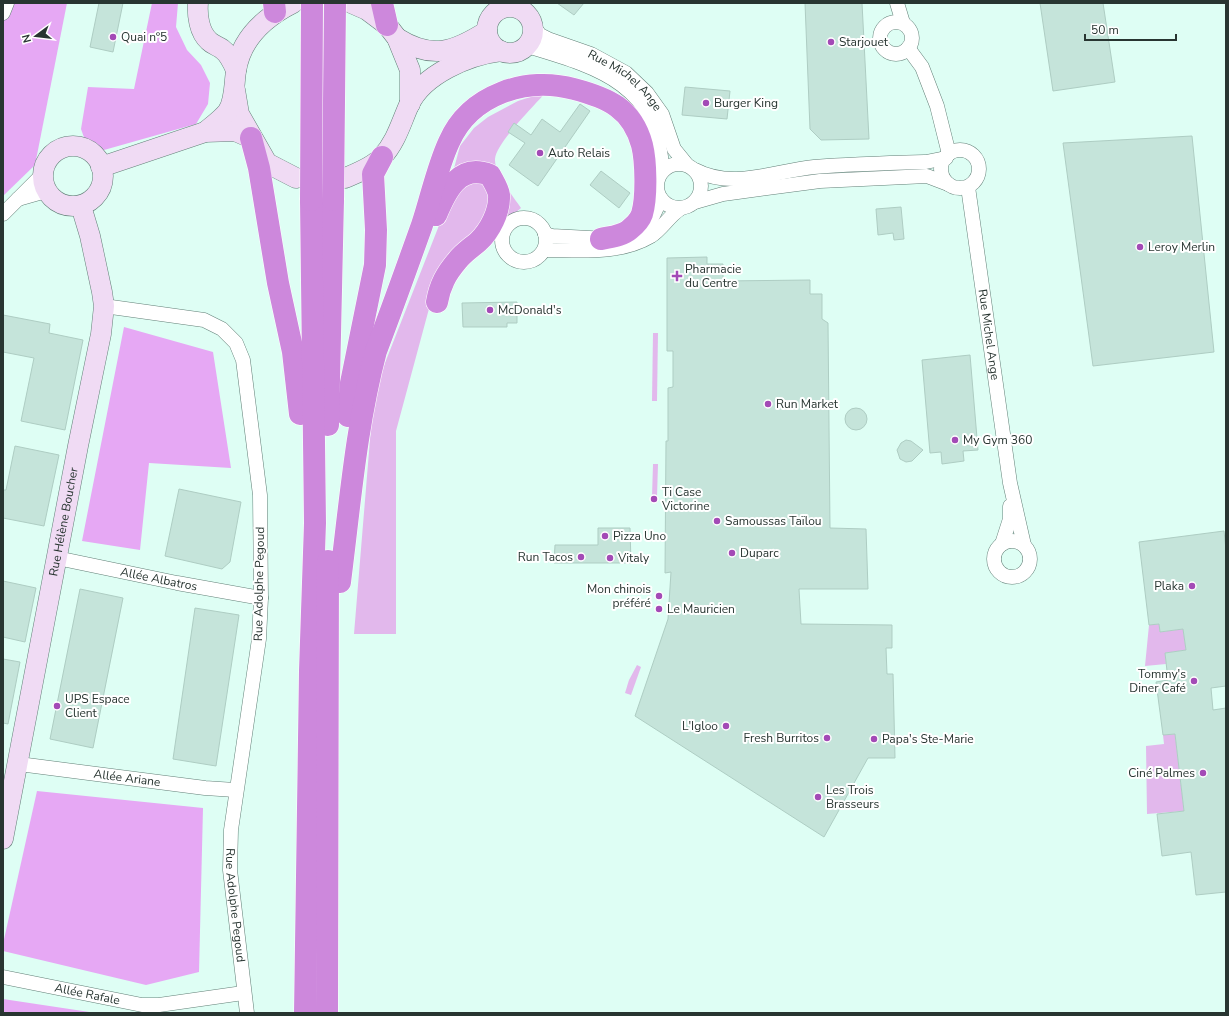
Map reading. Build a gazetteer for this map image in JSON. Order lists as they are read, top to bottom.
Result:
{
  "streets": {
    "street": [
      "Rue Michel Ange",
      "Rue Hélène Boucher",
      "Allée Albatros",
      "Rue Adolphe Pegoud",
      "Allée Ariane",
      "Allée Rafale"
    ]
  },
  "crossings": [
    ["Rue Hélène Boucher", "Allée Albatros"],
    ["Rue Hélène Boucher", "Rue Adolphe Pegoud"],
    ["Rue Hélène Boucher", "Allée Ariane"],
    ["Allée Albatros", "Rue Adolphe Pegoud"],
    ["Rue Adolphe Pegoud", "Allée Ariane"],
    ["Rue Adolphe Pegoud", "Allée Rafale"]
  ],
  "places": {
    "other": [
      "Quai n°5",
      "Starjouet",
      "Burger King",
      "Auto Relais",
      "Leroy Merlin",
      "McDonald's",
      "Run Market",
      "My Gym 360",
      "Ti Case Victorine",
      "Samoussas Taïlou",
      "Pizza Uno",
      "Duparc",
      "Run Tacos",
      "Vitaly",
      "Plaka",
      "Mon chinois préféré",
      "Le Mauricien",
      "Tommy's Diner Café",
      "UPS Espace Client",
      "L'Igloo",
      "Fresh Burritos",
      "Papa's Ste-Marie",
      "Ciné Palmes",
      "Les Trois Brasseurs"
    ],
    "health": ["Pharmacie du Centre"]
  },
  "scale_bar": "50 m",
  "north": "left"
}
